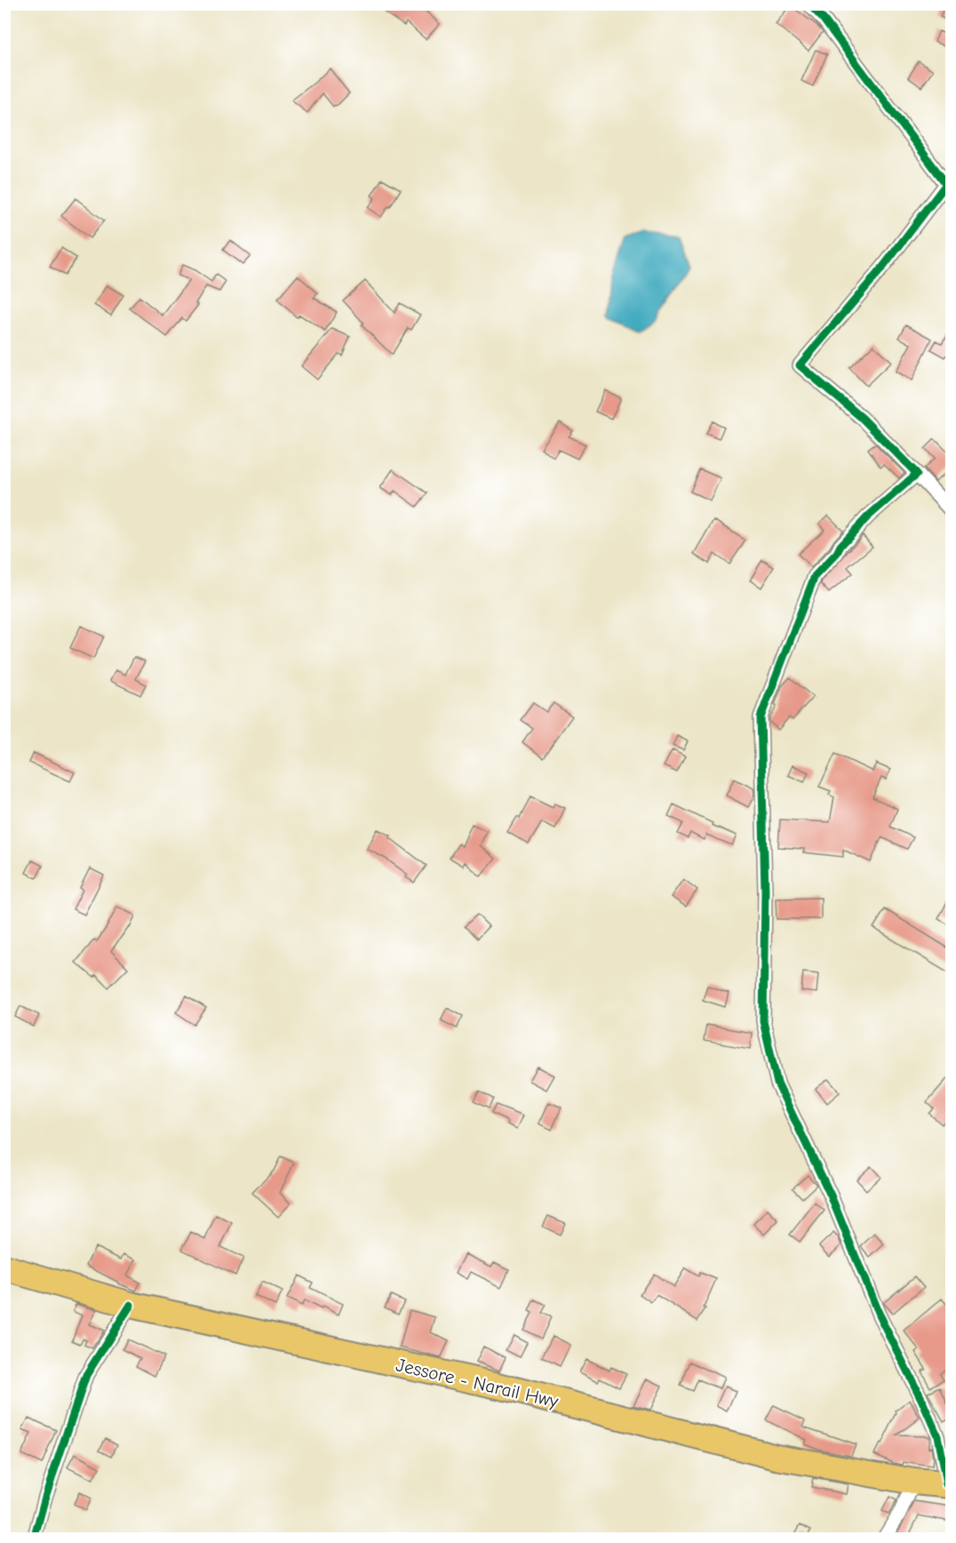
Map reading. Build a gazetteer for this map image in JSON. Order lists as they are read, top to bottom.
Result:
{
  "streets": {
    "highway": ["Jessore - Narail Hwy"]
  }
}
